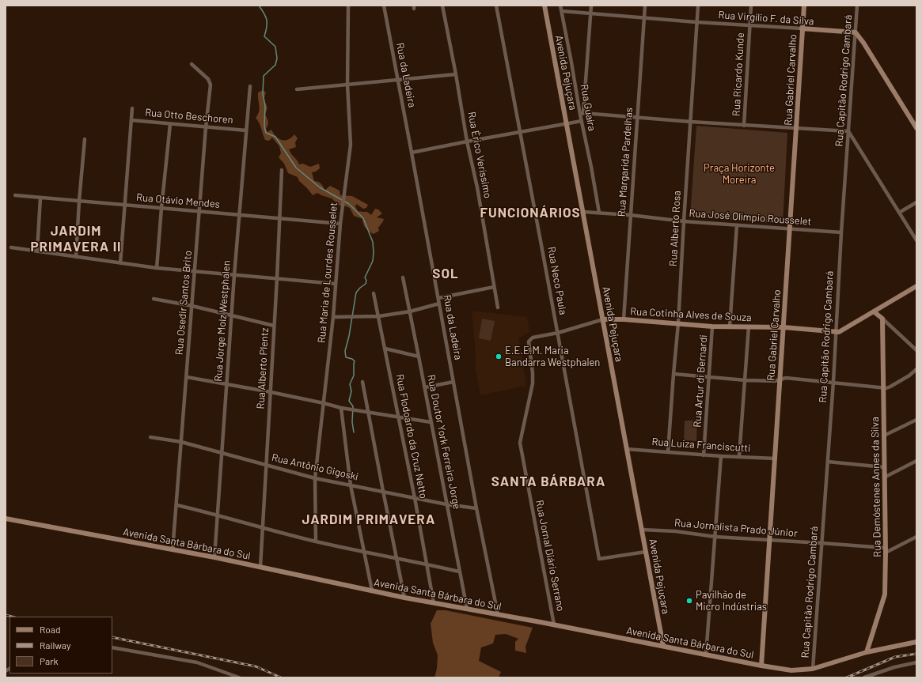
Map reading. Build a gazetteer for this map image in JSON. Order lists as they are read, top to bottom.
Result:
{
  "streets": {
    "street": [
      "Rua Virgílio F. da Silva",
      "Avenida Pejuçara",
      "Rua Ricardo Kunde",
      "Rua da Ladeira",
      "Rua Gabriel Carvalho",
      "Rua Capitão Rodrigo Cambará",
      "Rua Guaíra",
      "Rua Otto Beschoren",
      "Rua Érico Veríssimo",
      "Rua Margarida Pardelhas",
      "Rua Otávio Mendes",
      "Rua José Olímpio Rousselet",
      "Rua Alberto Rosa",
      "Rua Maria de Lourdes Rousselet",
      "Rua Neco Paula",
      "Rua Osedir Santos Brito",
      "Rua Cotinha Alves de Souza",
      "Rua Jorge Molz Westphalen",
      "Rua Alberto Plentz",
      "Rua Artur di Bernardi",
      "Rua Flodoardo da Cruz Netto",
      "Rua Doutor York Ferreira Jorge",
      "Rua Luiza Franciscutti",
      "Rua Antônio Gigoski",
      "Rua Demóstenes Annes da Silva",
      "Rua Jornalista Prado Júnior",
      "Avenida Santa Bárbara do Sul",
      "Rua Jornal Diário Serrano"
    ]
  },
  "crossings": [
    ["Rua Virgílio F. da Silva", "Rua Ricardo Kunde"],
    ["Rua Virgílio F. da Silva", "Rua Gabriel Carvalho"],
    ["Rua Virgílio F. da Silva", "Rua Capitão Rodrigo Cambará"],
    ["Rua Virgílio F. da Silva", "Rua Guaíra"],
    ["Rua Virgílio F. da Silva", "Rua Margarida Pardelhas"],
    ["Rua Virgílio F. da Silva", "Rua Alberto Rosa"],
    ["Avenida Pejuçara", "Rua José Olímpio Rousselet"],
    ["Avenida Pejuçara", "Rua Neco Paula"],
    ["Avenida Pejuçara", "Rua Cotinha Alves de Souza"],
    ["Avenida Pejuçara", "Rua Luiza Franciscutti"],
    ["Avenida Pejuçara", "Rua Jornalista Prado Júnior"],
    ["Avenida Pejuçara", "Avenida Santa Bárbara do Sul"],
    ["Rua da Ladeira", "Rua Antônio Gigoski"],
    ["Rua da Ladeira", "Avenida Santa Bárbara do Sul"],
    ["Rua Gabriel Carvalho", "Rua José Olímpio Rousselet"],
    ["Rua Gabriel Carvalho", "Rua Cotinha Alves de Souza"],
    ["Rua Gabriel Carvalho", "Rua Luiza Franciscutti"],
    ["Rua Gabriel Carvalho", "Rua Jornalista Prado Júnior"],
    ["Rua Gabriel Carvalho", "Avenida Santa Bárbara do Sul"],
    ["Rua Capitão Rodrigo Cambará", "Rua José Olímpio Rousselet"],
    ["Rua Capitão Rodrigo Cambará", "Rua Cotinha Alves de Souza"],
    ["Rua Capitão Rodrigo Cambará", "Rua Jornalista Prado Júnior"],
    ["Rua Capitão Rodrigo Cambará", "Avenida Santa Bárbara do Sul"],
    ["Rua Guaíra", "Rua José Olímpio Rousselet"],
    ["Rua Otto Beschoren", "Rua Osedir Santos Brito"],
    ["Rua Otto Beschoren", "Rua Jorge Molz Westphalen"],
    ["Rua Margarida Pardelhas", "Rua José Olímpio Rousselet"],
    ["Rua Margarida Pardelhas", "Rua Cotinha Alves de Souza"],
    ["Rua Otávio Mendes", "Rua Maria de Lourdes Rousselet"],
    ["Rua Otávio Mendes", "Rua Osedir Santos Brito"],
    ["Rua Otávio Mendes", "Rua Jorge Molz Westphalen"],
    ["Rua Otávio Mendes", "Rua Alberto Plentz"],
    ["Rua José Olímpio Rousselet", "Rua Alberto Rosa"],
    ["Rua Alberto Rosa", "Rua Cotinha Alves de Souza"],
    ["Rua Alberto Rosa", "Rua Luiza Franciscutti"],
    ["Rua Maria de Lourdes Rousselet", "Rua Antônio Gigoski"],
    ["Rua Neco Paula", "Rua Cotinha Alves de Souza"],
    ["Rua Osedir Santos Brito", "Rua Antônio Gigoski"],
    ["Rua Osedir Santos Brito", "Avenida Santa Bárbara do Sul"],
    ["Rua Cotinha Alves de Souza", "Rua Artur di Bernardi"],
    ["Rua Cotinha Alves de Souza", "Rua Jornal Diário Serrano"],
    ["Rua Jorge Molz Westphalen", "Rua Antônio Gigoski"],
    ["Rua Jorge Molz Westphalen", "Avenida Santa Bárbara do Sul"],
    ["Rua Alberto Plentz", "Rua Antônio Gigoski"],
    ["Rua Alberto Plentz", "Avenida Santa Bárbara do Sul"],
    ["Rua Artur di Bernardi", "Rua Luiza Franciscutti"],
    ["Rua Flodoardo da Cruz Netto", "Rua Antônio Gigoski"],
    ["Rua Flodoardo da Cruz Netto", "Avenida Santa Bárbara do Sul"],
    ["Rua Doutor York Ferreira Jorge", "Rua Antônio Gigoski"],
    ["Rua Doutor York Ferreira Jorge", "Avenida Santa Bárbara do Sul"],
    ["Rua Demóstenes Annes da Silva", "Rua Jornalista Prado Júnior"],
    ["Rua Demóstenes Annes da Silva", "Avenida Santa Bárbara do Sul"],
    ["Avenida Santa Bárbara do Sul", "Rua Jornal Diário Serrano"]
  ],
  "districts": [
    "FUNCIONÁRIOS",
    "JARDIM PRIMAVERA II",
    "SOL",
    "SANTA BÁRBARA",
    "JARDIM PRIMAVERA"
  ],
  "parks": ["Praça Horizonte Moreira"],
  "places": ["E.E.E.M. Maria Bandarra Westphalen", "Pavilhão de Micro Indústrias"],
  "legend": ["Road", "Railway", "Park"]
}
